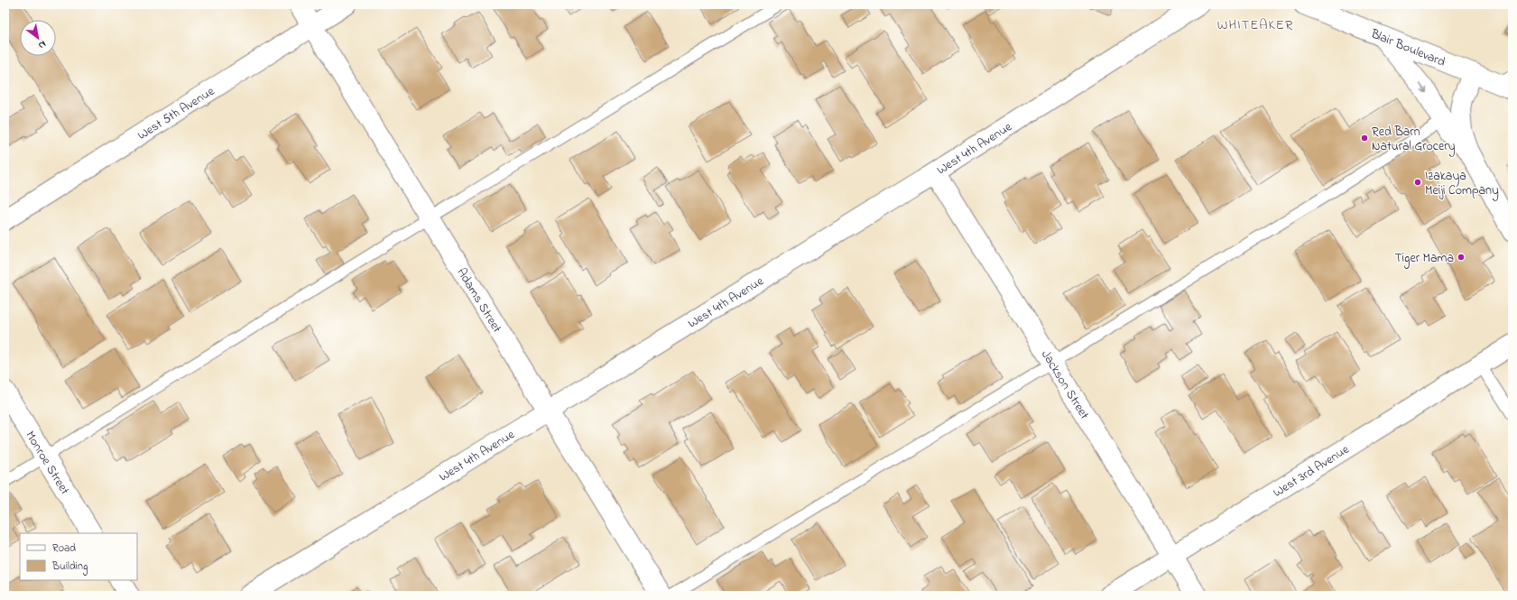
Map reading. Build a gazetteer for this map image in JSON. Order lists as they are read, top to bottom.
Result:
{
  "streets": {
    "street": [
      "Blair Boulevard",
      "West 5th Avenue",
      "West 4th Avenue",
      "Adams Street",
      "Jackson Street",
      "Monroe Street",
      "West 3rd Avenue"
    ]
  },
  "crossings": [
    ["West 5th Avenue", "Adams Street"],
    ["West 4th Avenue", "Adams Street"],
    ["West 4th Avenue", "Jackson Street"],
    ["Jackson Street", "West 3rd Avenue"]
  ],
  "districts": ["WHITEAKER"],
  "places": ["Red Barn Natural Grocery", "Izakaya Meiji Company", "Tiger Mama"],
  "legend": ["Road", "Building"],
  "north": "bottom right"
}
